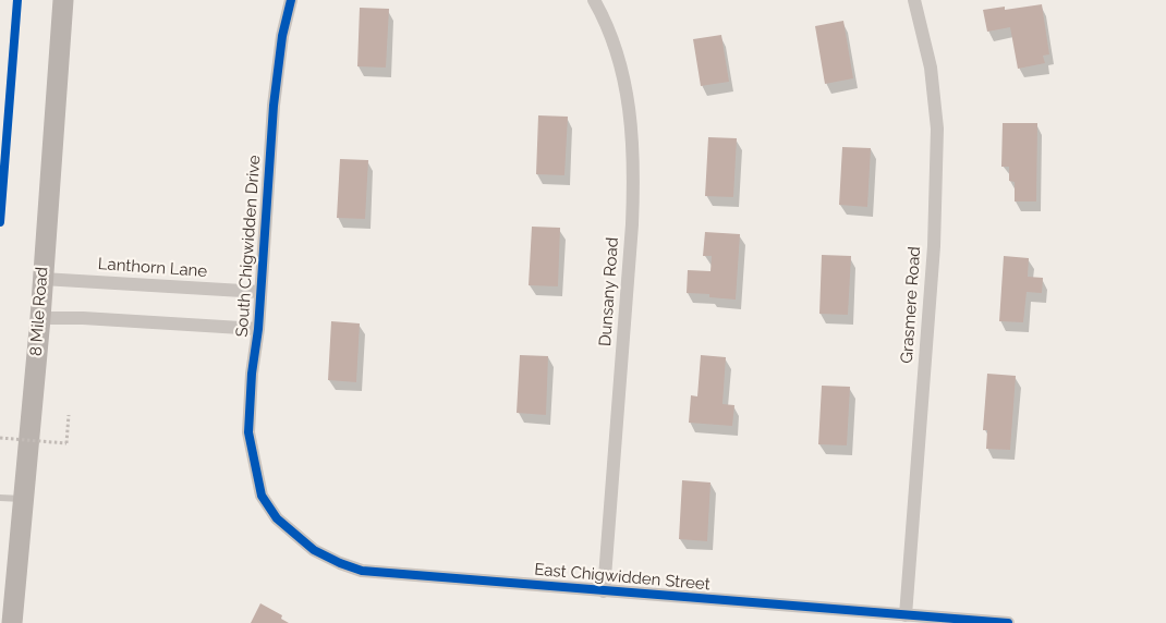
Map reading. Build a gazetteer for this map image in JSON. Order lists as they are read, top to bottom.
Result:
{
  "streets": {
    "main road": ["8 Mile Road"],
    "street": [
      "South Chigwidden Drive",
      "Lanthorn Lane",
      "Dunsany Road",
      "Grasmere Road",
      "East Chigwidden Street"
    ]
  },
  "crossings": [
    ["South Chigwidden Drive", "Lanthorn Lane"],
    ["South Chigwidden Drive", "East Chigwidden Street"],
    ["Lanthorn Lane", "8 Mile Road"],
    ["Dunsany Road", "East Chigwidden Street"],
    ["Grasmere Road", "East Chigwidden Street"]
  ]
}
